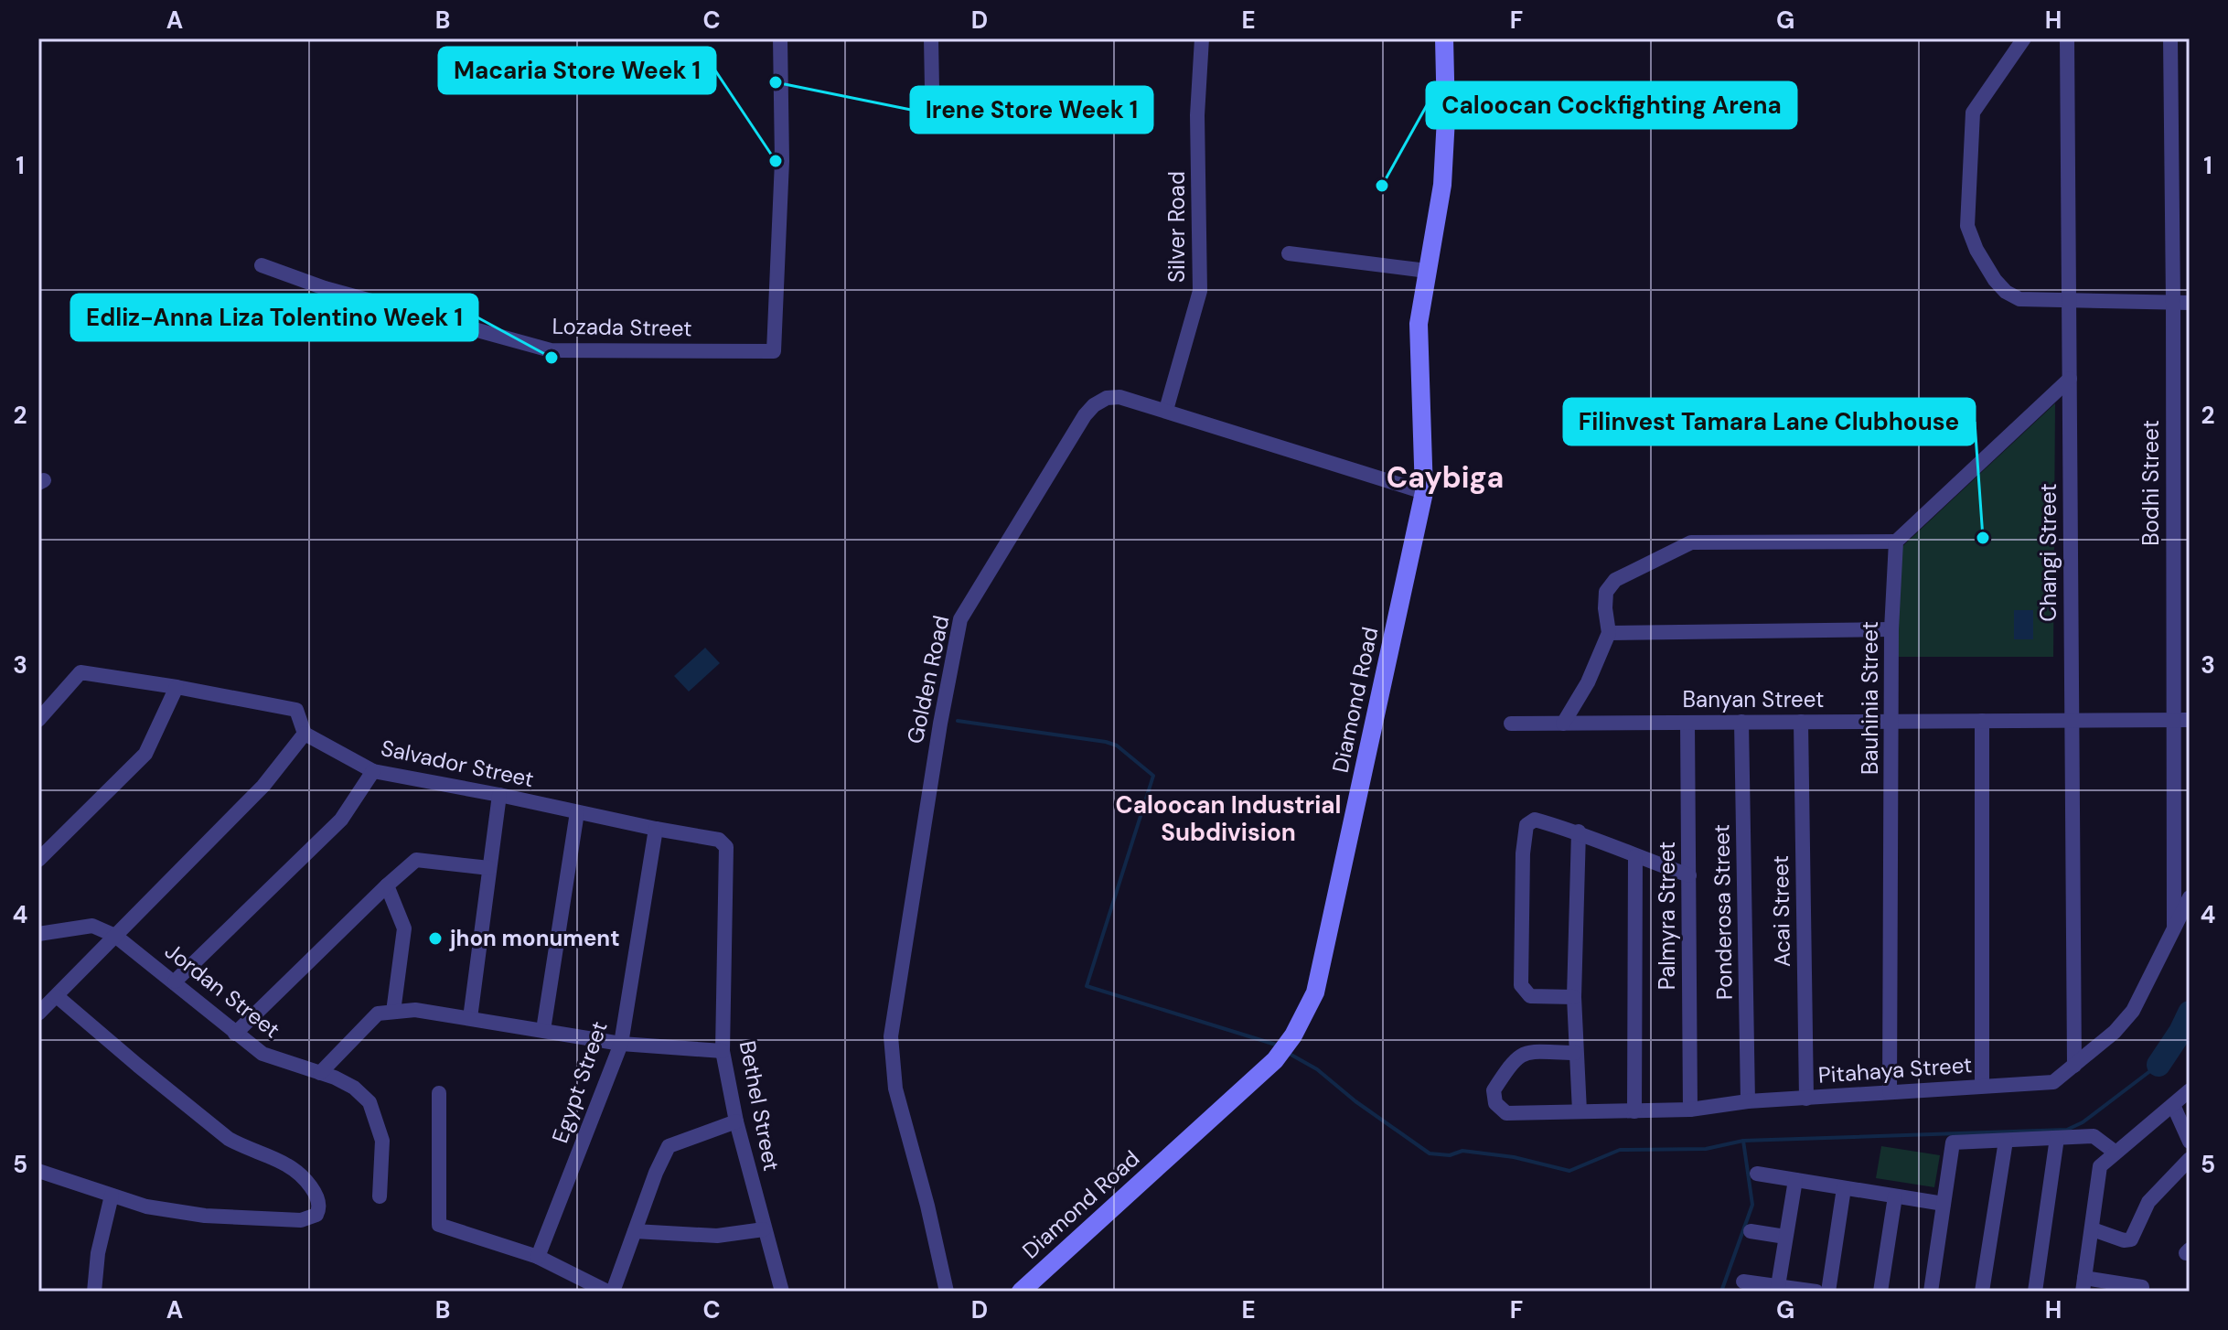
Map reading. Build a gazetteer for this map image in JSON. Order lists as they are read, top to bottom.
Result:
{
  "streets": {
    "main road": ["Diamond Road"],
    "street": [
      "Silver Road",
      "Lozada Street",
      "Bodhi Street",
      "Changi Street",
      "Golden Road",
      "Bauhinia Street",
      "Banyan Street",
      "Salvador Street",
      "Acai Street",
      "Ponderosa Street",
      "Palmyra Street",
      "Jordan Street",
      "Pitahaya Street",
      "Egypt Street",
      "Bethel Street"
    ]
  },
  "crossings": [
    ["Silver Road", "Golden Road"],
    ["Bodhi Street", "Banyan Street"],
    ["Bodhi Street", "Pitahaya Street"],
    ["Changi Street", "Banyan Street"],
    ["Changi Street", "Pitahaya Street"],
    ["Golden Road", "Diamond Road"],
    ["Bauhinia Street", "Banyan Street"],
    ["Bauhinia Street", "Pitahaya Street"],
    ["Banyan Street", "Acai Street"],
    ["Banyan Street", "Ponderosa Street"],
    ["Banyan Street", "Palmyra Street"],
    ["Salvador Street", "Egypt Street"],
    ["Salvador Street", "Bethel Street"],
    ["Acai Street", "Pitahaya Street"],
    ["Ponderosa Street", "Pitahaya Street"],
    ["Palmyra Street", "Pitahaya Street"]
  ],
  "districts": ["Caybiga", "Caloocan Industrial Subdivision"],
  "places": [
    "Irene Store Week 1",
    "Macaria Store Week 1",
    "Caloocan Cockfighting Arena",
    "Edliz-Anna Liza Tolentino Week 1",
    "Filinvest Tamara Lane Clubhouse",
    "jhon monument"
  ],
  "grid": {
    "columns": [
      "A",
      "B",
      "C",
      "D",
      "E",
      "F",
      "G",
      "H"
    ],
    "rows": [
      "1",
      "2",
      "3",
      "4",
      "5"
    ]
  }
}
